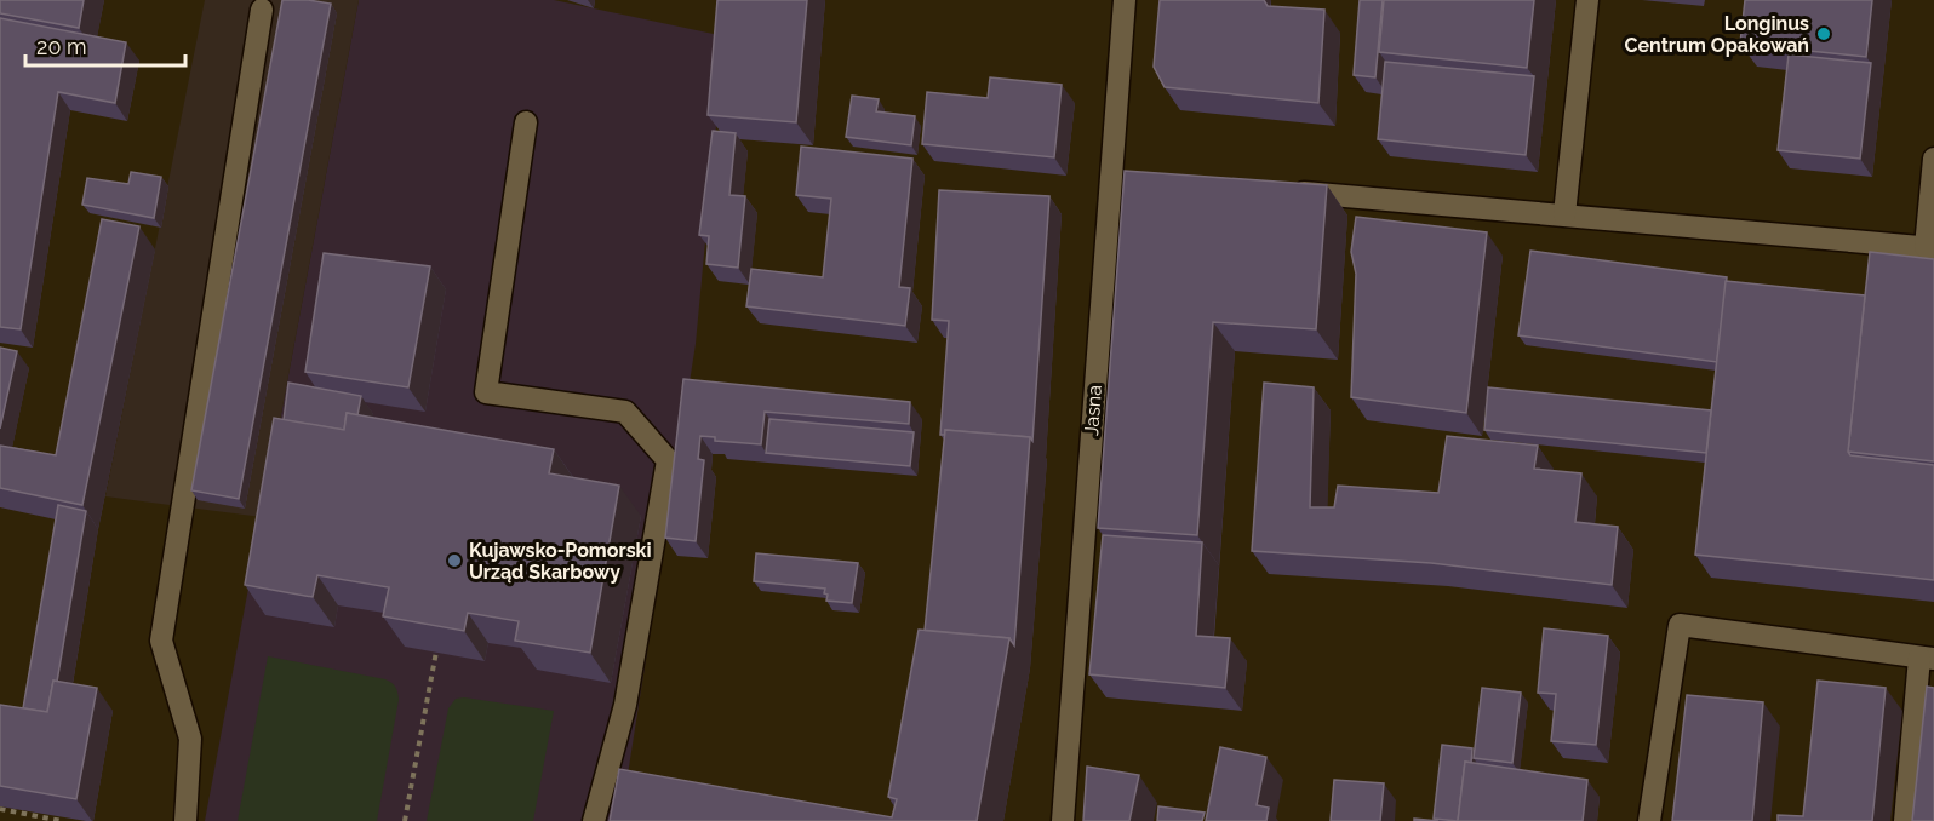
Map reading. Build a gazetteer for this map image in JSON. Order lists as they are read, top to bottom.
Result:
{
  "streets": {
    "street": ["Jasna"]
  },
  "places": ["Longinus Centrum Opakowań", "Kujawsko-Pomorski Urząd Skarbowy"],
  "scale_bar": "20 m"
}
